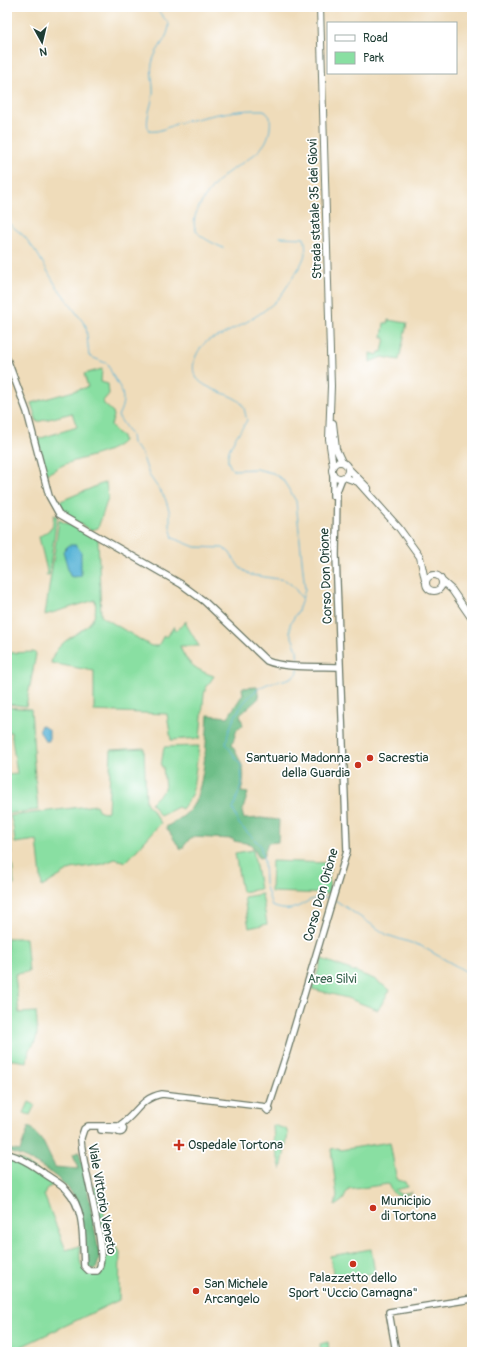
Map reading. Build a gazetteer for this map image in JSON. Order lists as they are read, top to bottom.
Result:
{
  "streets": {
    "main road": ["Strada statale 35 dei Giovi"],
    "street": ["Corso Don Orione", "Viale Vittorio Veneto"]
  },
  "crossings": [
    ["Strada statale 35 dei Giovi", "Corso Don Orione"],
    ["Corso Don Orione", "Viale Vittorio Veneto"]
  ],
  "parks": ["Area Silvi"],
  "places": {
    "other": [
      "Sacrestia",
      "Santuario Madonna della Guardia",
      "Municipio di Tortona",
      "Palazzetto dello Sport \"Uccio Camagna\"",
      "San Michele Arcangelo"
    ],
    "health": ["Ospedale Tortona"]
  },
  "legend": ["Road", "Park"],
  "north": "bottom"
}
